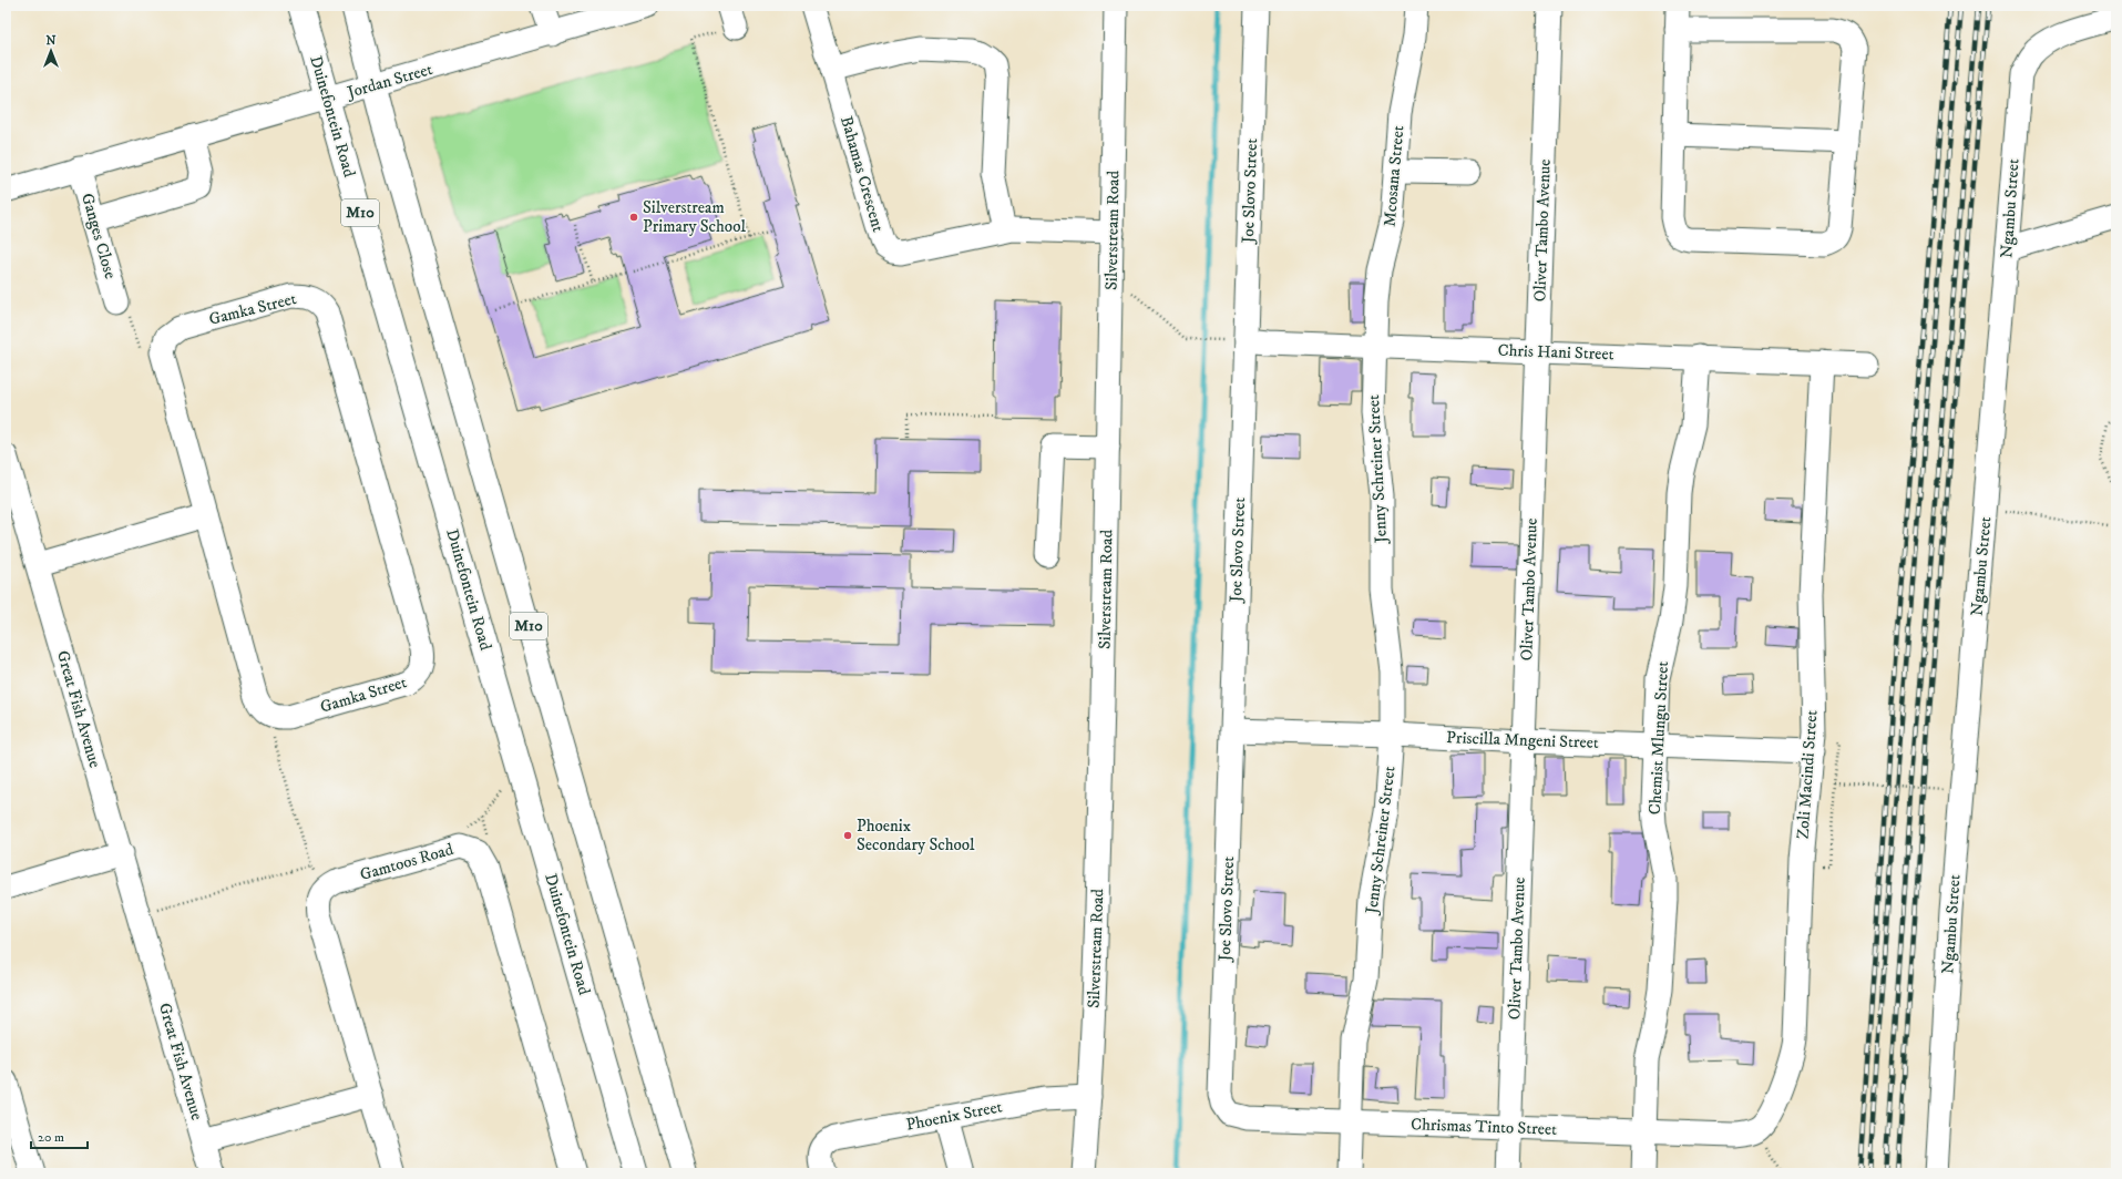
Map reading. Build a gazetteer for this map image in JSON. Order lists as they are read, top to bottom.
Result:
{
  "streets": {
    "main road": ["Duinefontein Road", "M10"],
    "street": [
      "Jordan Street",
      "Bahamas Crescent",
      "Mcosana Street",
      "Joe Slovo Street",
      "Ngambu Street",
      "Silverstream Road",
      "Oliver Tambo Avenue",
      "Ganges Close",
      "Gamka Street",
      "Chris Hani Street",
      "Jenny Schreiner Street",
      "Great Fish Avenue",
      "Chemist Mlungu Street",
      "Priscilla Mngeni Street",
      "Zoli Macindi Street",
      "Gamtoos Road",
      "Phoenix Street",
      "Chrismas Tinto Street"
    ]
  },
  "crossings": [
    ["Jordan Street", "Duinefontein Road"],
    ["Jordan Street", "M10"],
    ["Jordan Street", "Ganges Close"],
    ["Bahamas Crescent", "Silverstream Road"],
    ["Mcosana Street", "Chris Hani Street"],
    ["Mcosana Street", "Jenny Schreiner Street"],
    ["Joe Slovo Street", "Chris Hani Street"],
    ["Joe Slovo Street", "Priscilla Mngeni Street"],
    ["Joe Slovo Street", "Chrismas Tinto Street"],
    ["Silverstream Road", "Phoenix Street"],
    ["Oliver Tambo Avenue", "Chris Hani Street"],
    ["Oliver Tambo Avenue", "Priscilla Mngeni Street"],
    ["Oliver Tambo Avenue", "Chrismas Tinto Street"],
    ["Chris Hani Street", "Jenny Schreiner Street"],
    ["Chris Hani Street", "Chemist Mlungu Street"],
    ["Chris Hani Street", "Zoli Macindi Street"],
    ["Jenny Schreiner Street", "Priscilla Mngeni Street"],
    ["Jenny Schreiner Street", "Chrismas Tinto Street"],
    ["Great Fish Avenue", "Gamtoos Road"],
    ["Chemist Mlungu Street", "Priscilla Mngeni Street"],
    ["Chemist Mlungu Street", "Chrismas Tinto Street"],
    ["Priscilla Mngeni Street", "Zoli Macindi Street"],
    ["Zoli Macindi Street", "Chrismas Tinto Street"]
  ],
  "places": ["Silverstream Primary School", "Phoenix Secondary School"],
  "scale_bar": "20 m",
  "north": "top"
}
